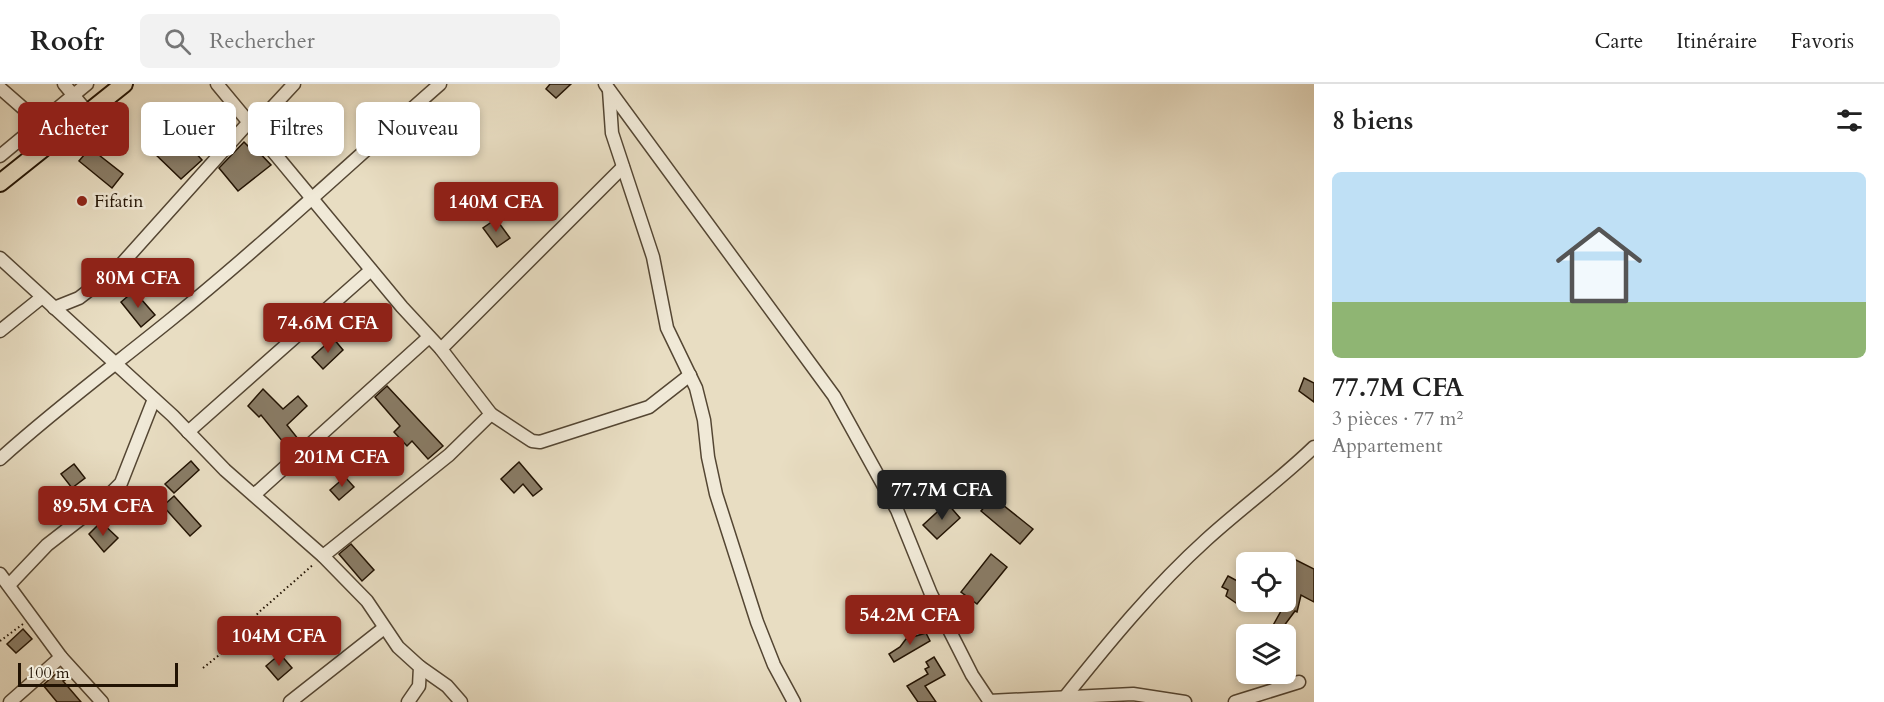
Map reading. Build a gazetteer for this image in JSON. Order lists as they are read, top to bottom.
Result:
{
  "places": ["Fifatin"],
  "scale_bar": "100 m",
  "page": {
    "header": "Roofr",
    "search": "Rechercher",
    "nav": ["Carte", "Itinéraire", "Favoris"],
    "heading": "8 biens",
    "chip": [
      "Acheter",
      "Louer",
      "Filtres",
      "Nouveau"
    ],
    "list": [
      {
        "name": "77.7M CFA",
        "note": "3 pièces · 77 m² · Appartement"
      }
    ],
    "price": [
      "140M CFA",
      "80M CFA",
      "74.6M CFA",
      "201M CFA",
      "77.7M CFA",
      "89.5M CFA",
      "54.2M CFA",
      "104M CFA"
    ],
    "scale": "100 m"
  }
}
